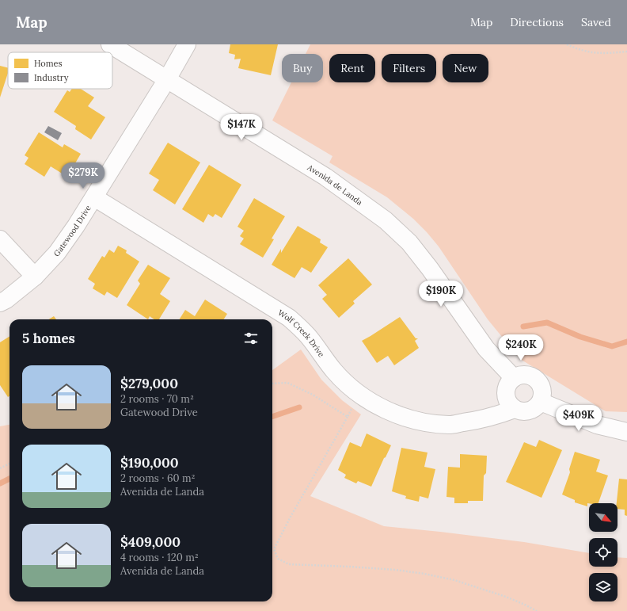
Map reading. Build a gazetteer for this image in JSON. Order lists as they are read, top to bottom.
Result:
{
  "streets": {
    "street": ["Avenida de Landa", "Gatewood Drive", "Wolf Creek Drive"]
  },
  "crossings": [
    ["Avenida de Landa", "Gatewood Drive"],
    ["Avenida de Landa", "Wolf Creek Drive"],
    ["Gatewood Drive", "Wolf Creek Drive"]
  ],
  "legend": ["Homes", "Industry"],
  "north": "bottom right",
  "page": {
    "header": "Map",
    "nav": ["Map", "Directions", "Saved"],
    "chip": [
      "Buy",
      "Rent",
      "Filters",
      "New"
    ],
    "price": [
      "$147K",
      "$279K",
      "$190K",
      "$240K",
      "$409K"
    ],
    "heading": "5 homes",
    "list": [
      {
        "name": "$279,000",
        "note": "2 rooms · 70 m² · Gatewood Drive"
      },
      {
        "name": "$190,000",
        "note": "2 rooms · 60 m² · Avenida de Landa"
      },
      {
        "name": "$409,000",
        "note": "4 rooms · 120 m² · Avenida de Landa"
      }
    ]
  }
}
